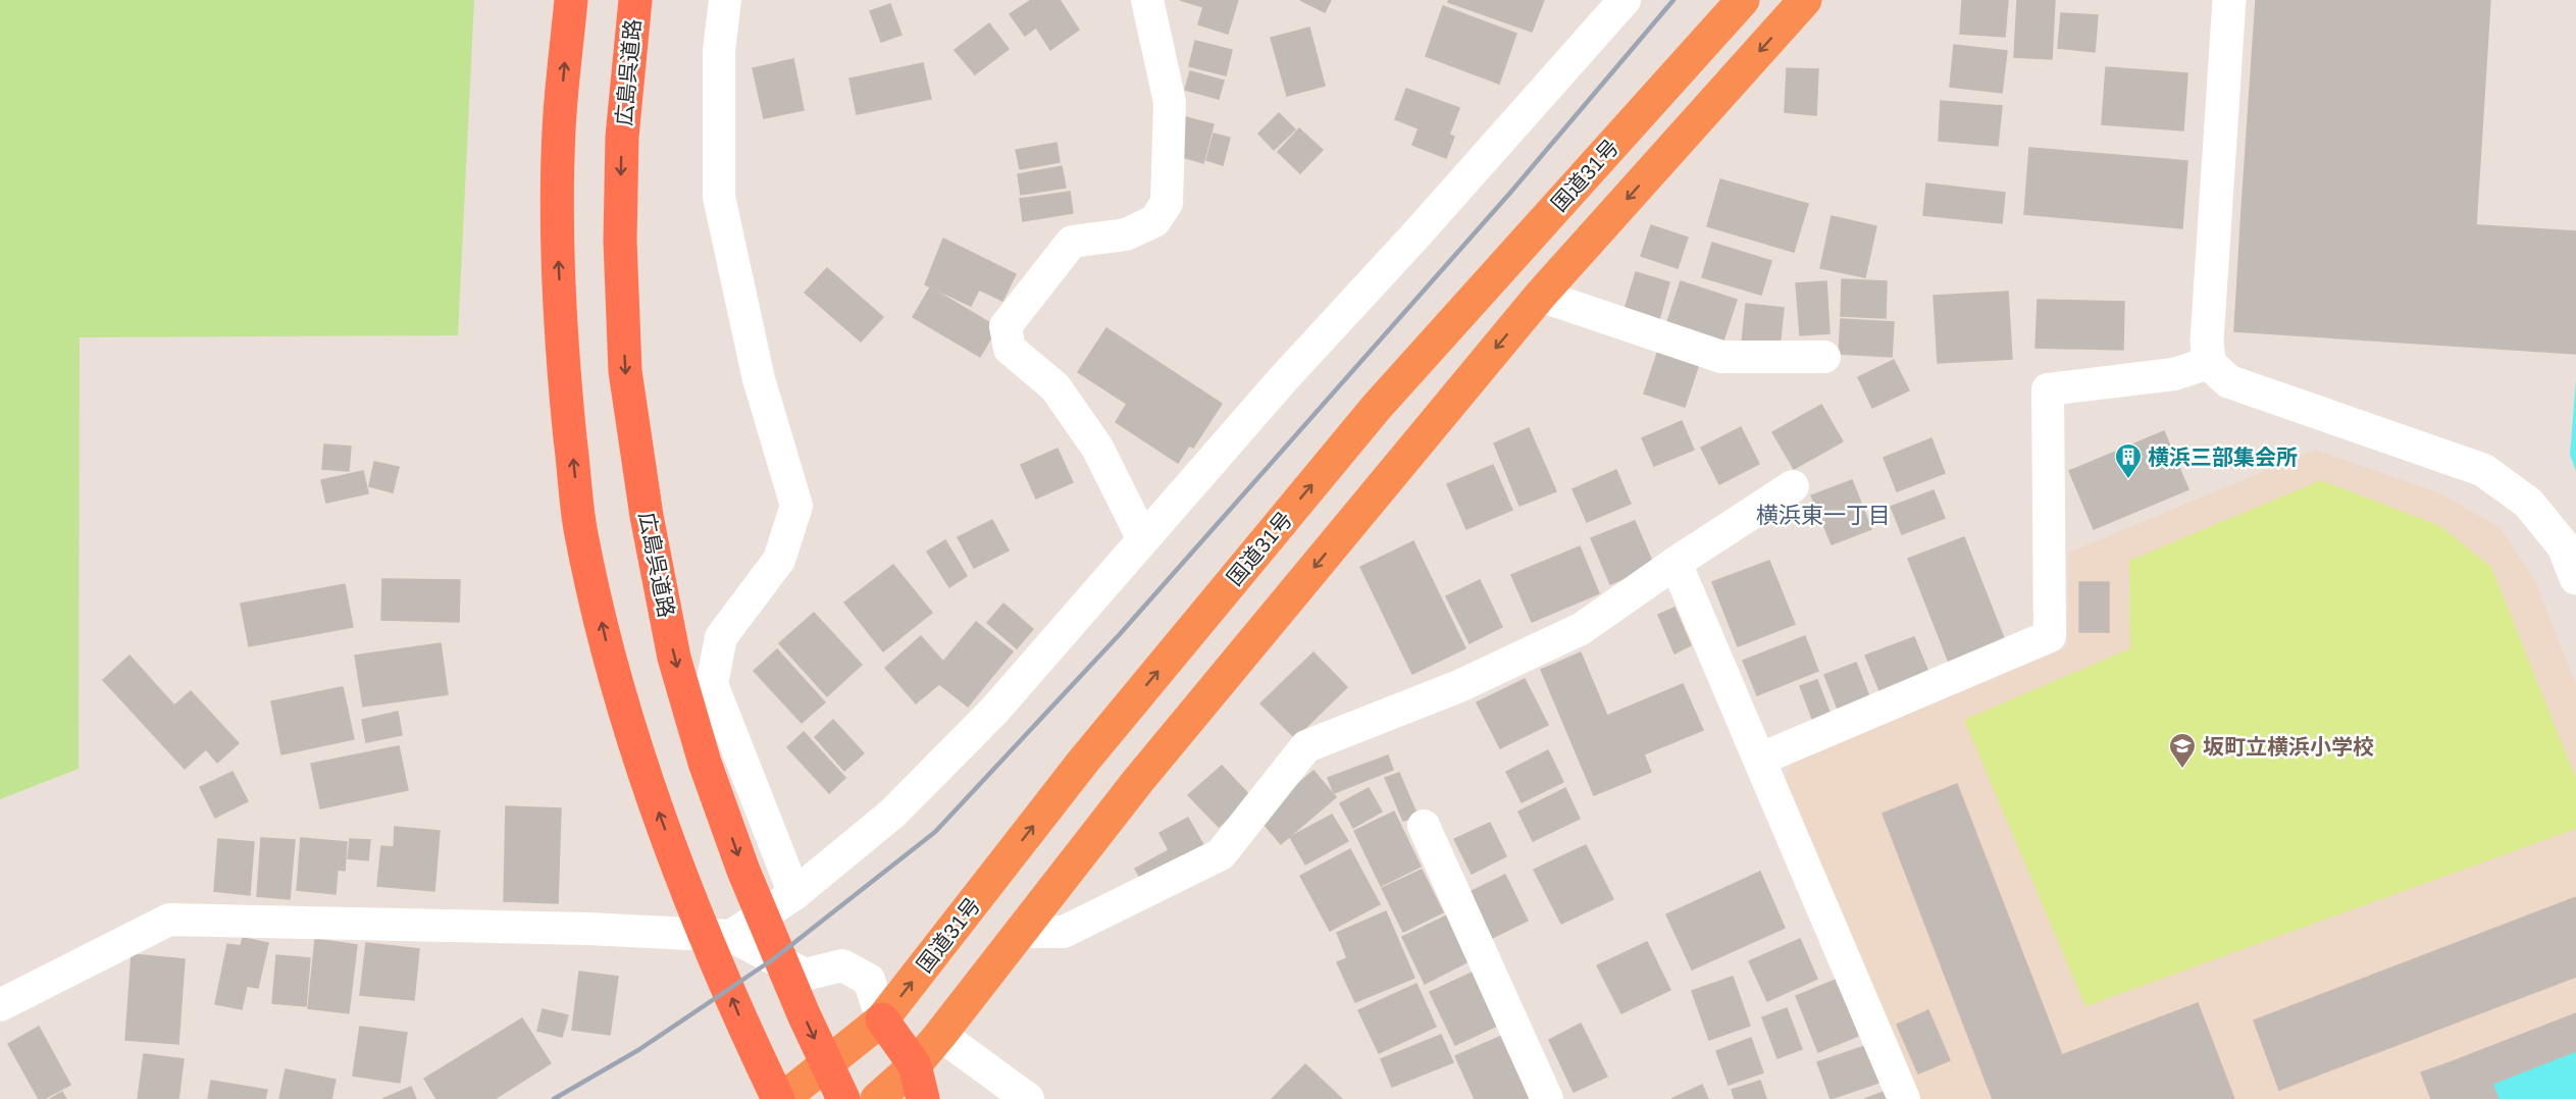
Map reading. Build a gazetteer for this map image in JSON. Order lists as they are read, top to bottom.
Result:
{
  "streets": {
    "highway": ["広島呉道路", "国道31号"]
  },
  "districts": ["横浜東一丁目"],
  "places": {
    "building": ["横浜三部集会所"],
    "school or university": ["坂町立横浜小学校"]
  }
}
